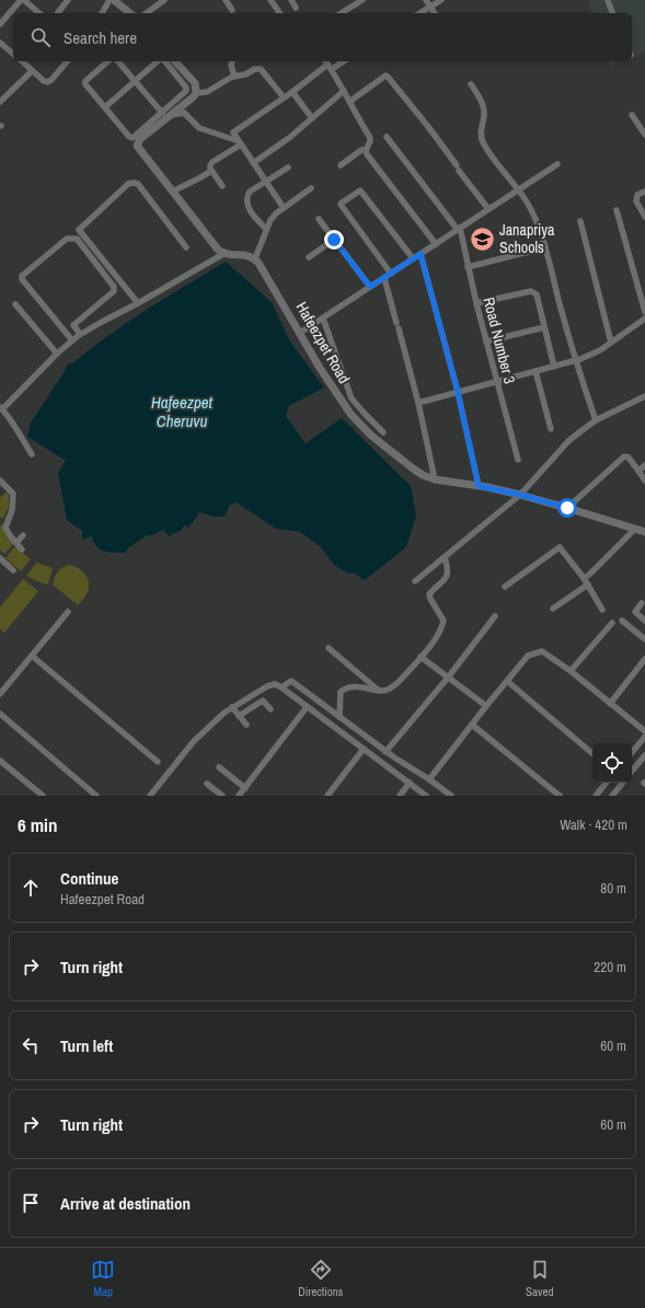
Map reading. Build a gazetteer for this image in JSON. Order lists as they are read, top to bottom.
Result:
{
  "streets": {
    "street": ["Road Number 3", "Hafeezpet Road"]
  },
  "water": ["Hafeezpet Cheruvu"],
  "places": {
    "school or university": ["Janapriya Schools"]
  },
  "page": {
    "search": "Search here",
    "heading": ["6 min", "Walk · 420 m"],
    "list": [
      ["Continue", "Hafeezpet Road", "80 m"],
      ["Turn right", "220 m"],
      ["Turn left", "60 m"],
      ["Turn right", "60 m"],
      "Arrive at destination"
    ],
    "nav": ["Map", "Directions", "Saved"]
  }
}
